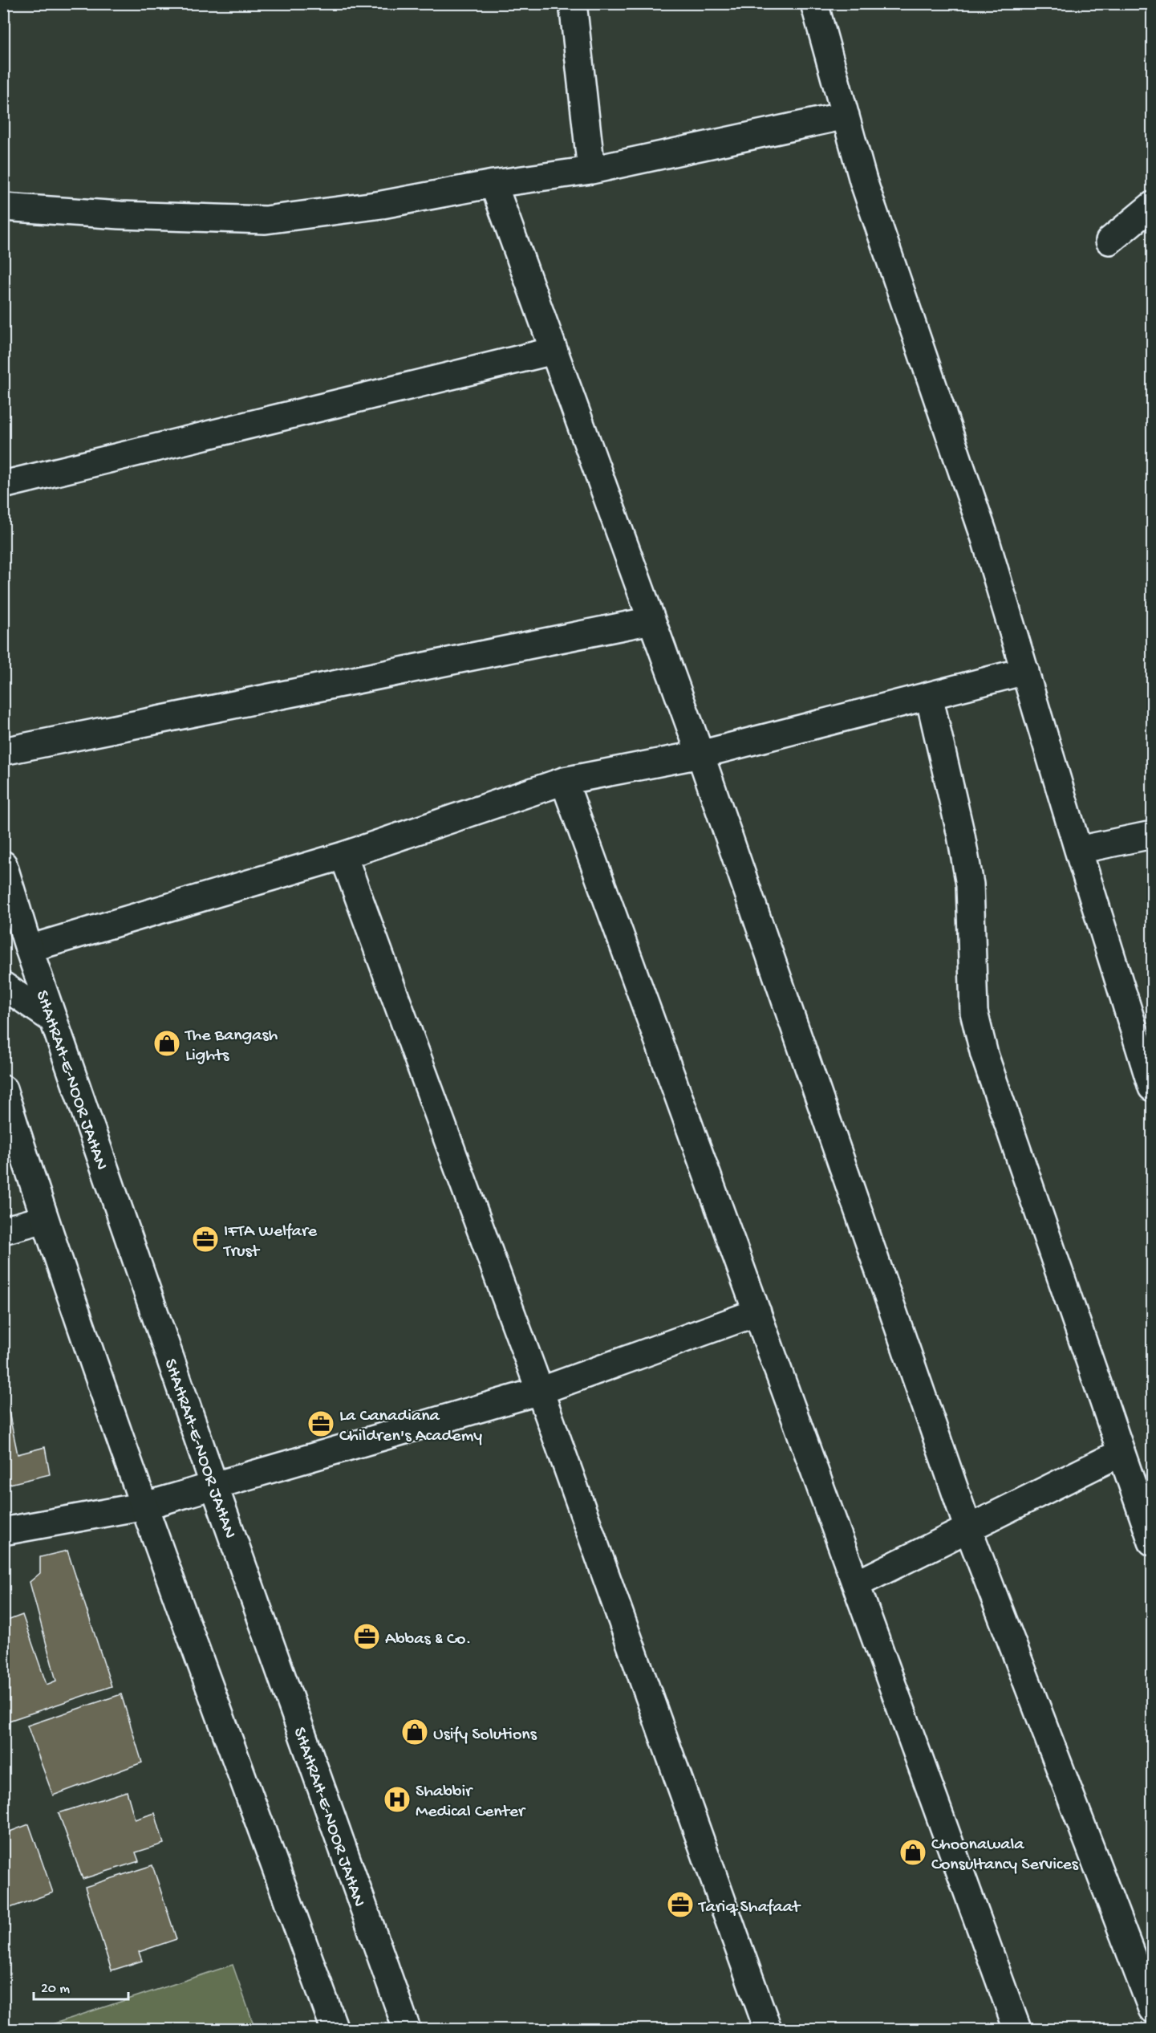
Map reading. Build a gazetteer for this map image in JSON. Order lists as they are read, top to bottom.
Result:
{
  "streets": {
    "street": ["SHAHRAH-E-NOOR JAHAN"]
  },
  "places": {
    "shop": ["The Bangash Lights", "Usify Solutions", "Choonawala Consultancy Services"],
    "office": [
      "IFTA Welfare Trust",
      "La Canadiana Children's Academy",
      "Abbas & Co.",
      "Tariq Shafaat"
    ],
    "hospital": ["Shabbir Medical Center"]
  },
  "scale_bar": "20 m"
}
